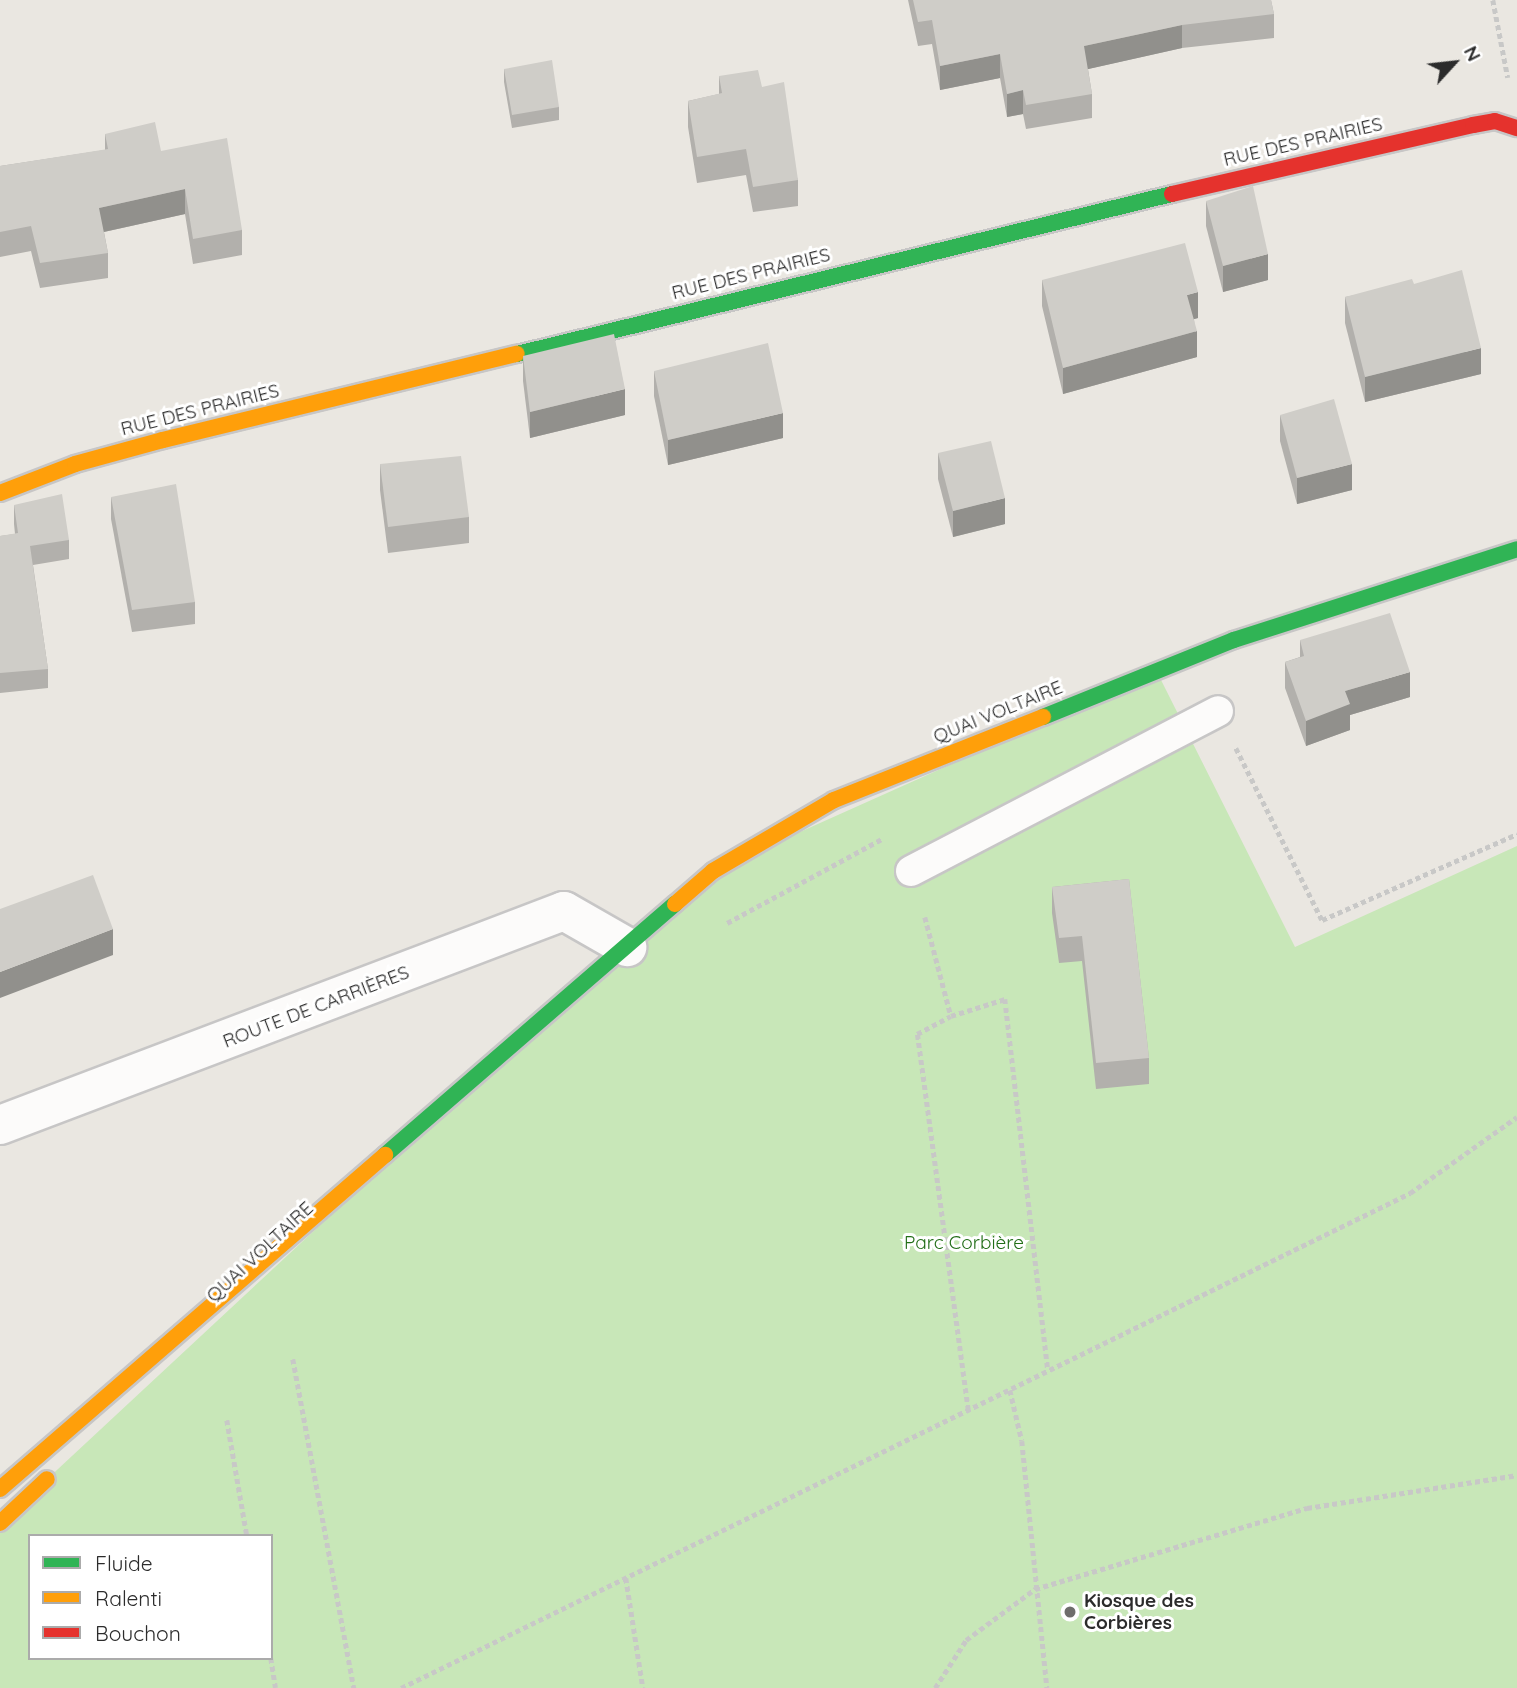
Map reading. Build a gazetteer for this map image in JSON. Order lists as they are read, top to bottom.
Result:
{
  "streets": {
    "main road": ["RUE DES PRAIRIES", "QUAI VOLTAIRE"],
    "street": ["ROUTE DE CARRIÈRES"]
  },
  "crossings": [
    ["QUAI VOLTAIRE", "ROUTE DE CARRIÈRES"]
  ],
  "parks": ["Parc Corbière"],
  "places": ["Kiosque des Corbières"],
  "legend": ["Fluide", "Ralenti", "Bouchon"],
  "north": "top right"
}
